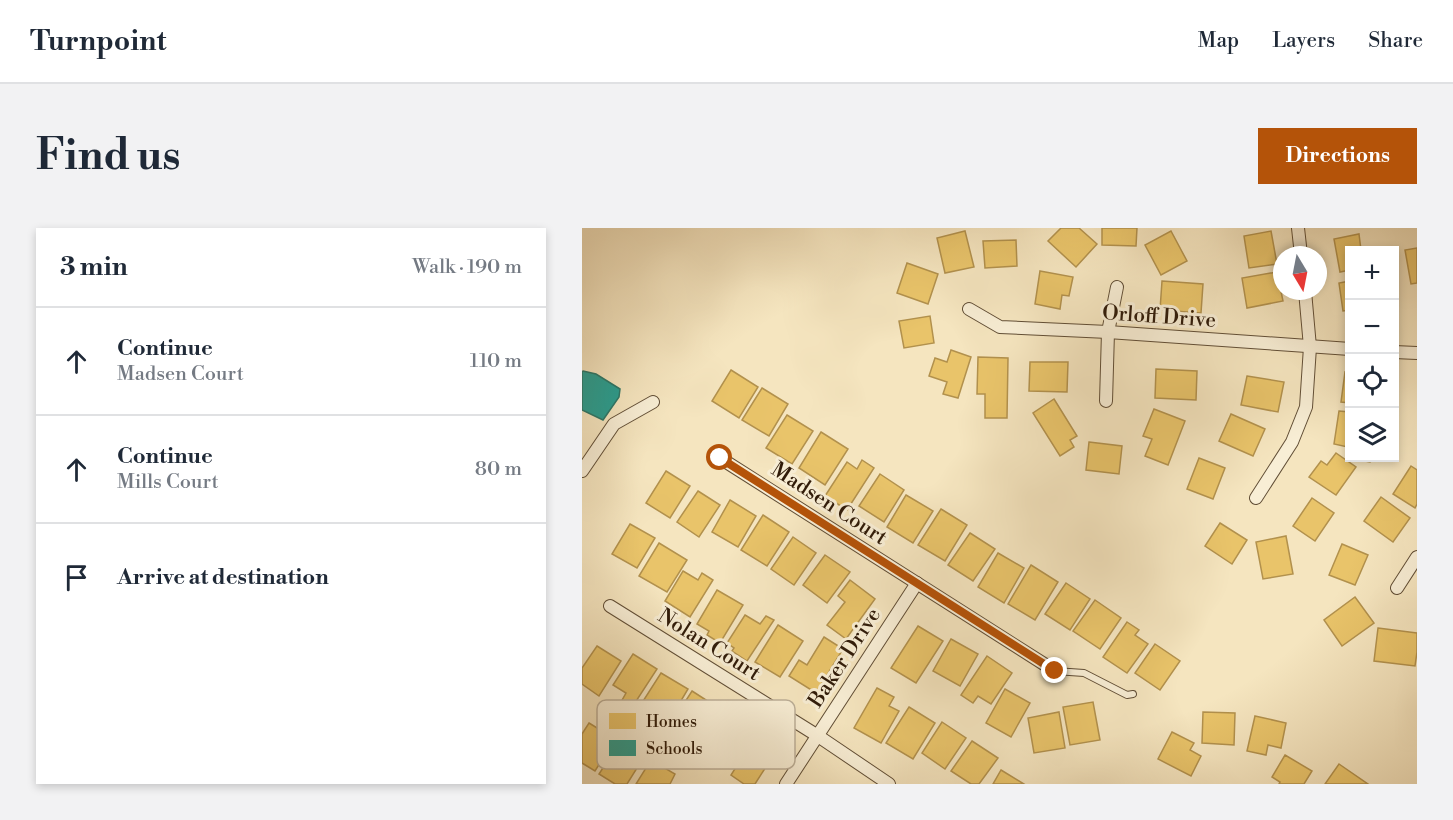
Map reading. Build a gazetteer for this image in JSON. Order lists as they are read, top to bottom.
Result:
{
  "streets": {
    "street": [
      "Orloff Drive",
      "Madsen Court",
      "Nolan Court",
      "Baker Drive"
    ]
  },
  "crossings": [
    ["Madsen Court", "Baker Drive"],
    ["Nolan Court", "Baker Drive"]
  ],
  "legend": ["Homes", "Schools"],
  "north": "bottom",
  "page": {
    "header": "Turnpoint",
    "nav": ["Map", "Layers", "Share"],
    "buttons": "Directions",
    "title": "Find us",
    "heading": ["3 min", "Walk · 190 m"],
    "map_buttons": ["+", "−"],
    "list": [
      ["Continue", "Madsen Court", "110 m"],
      ["Continue", "Mills Court", "80 m"],
      "Arrive at destination"
    ]
  }
}
